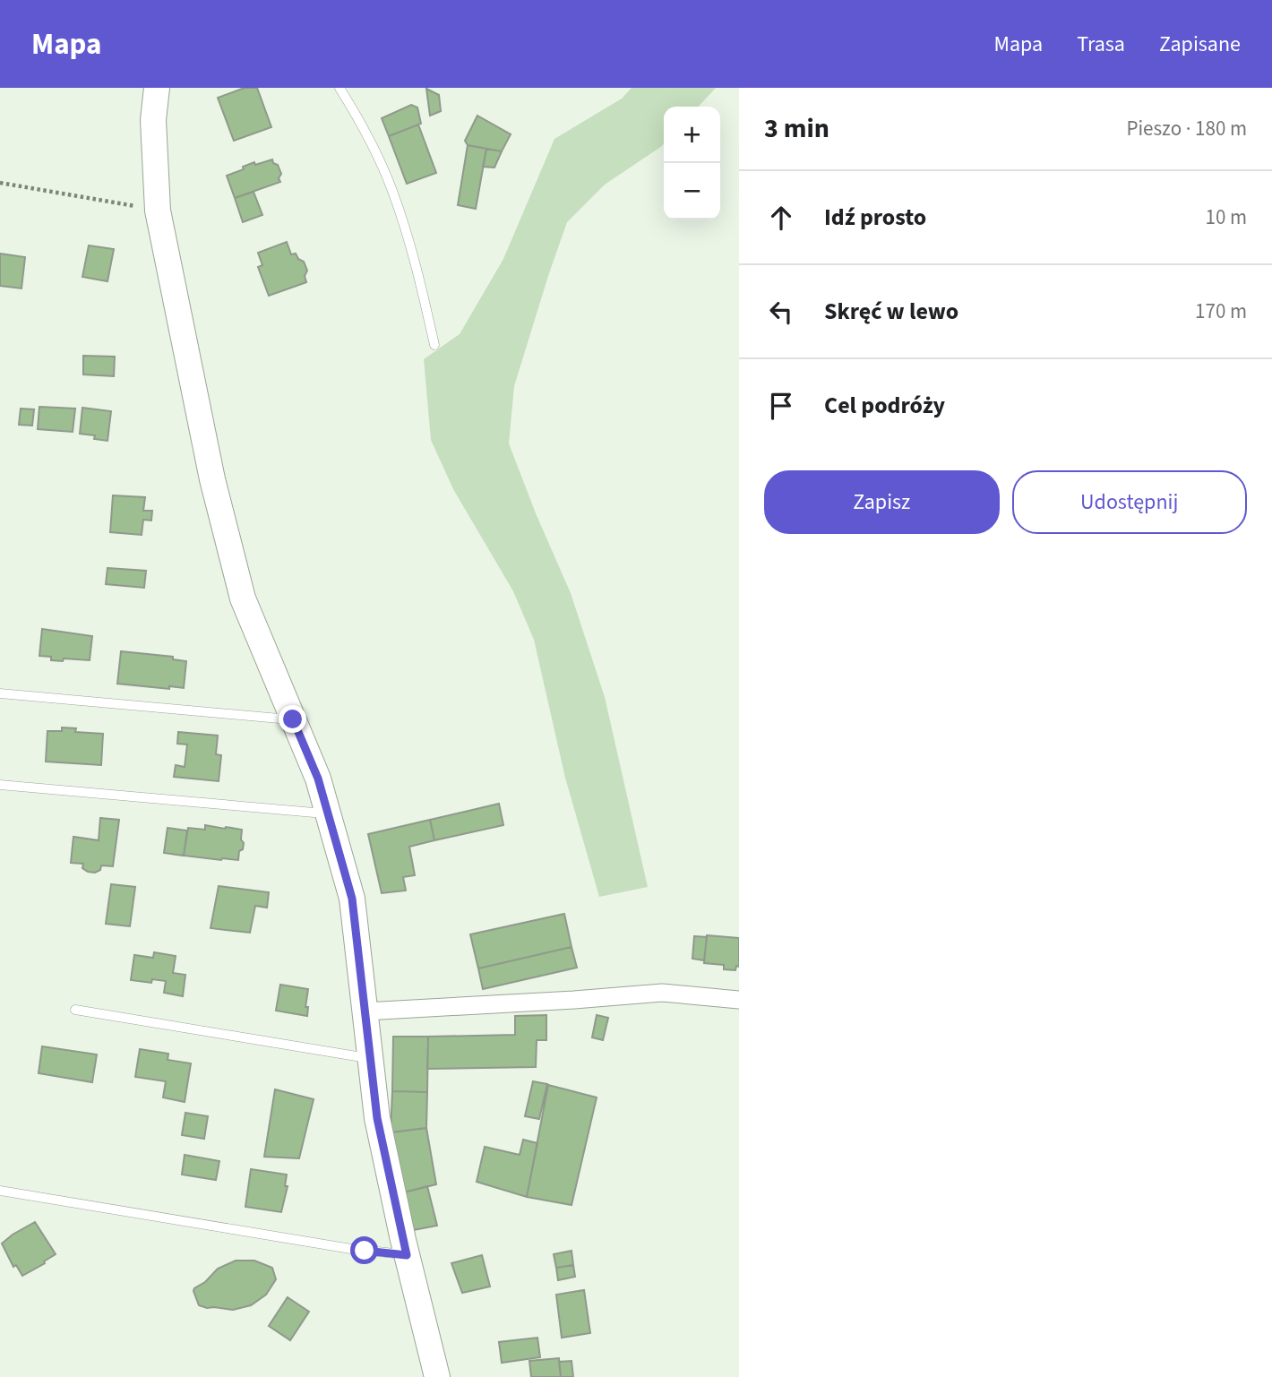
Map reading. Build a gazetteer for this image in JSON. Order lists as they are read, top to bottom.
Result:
{
  "page": {
    "header": "Mapa",
    "nav": ["Mapa", "Trasa", "Zapisane"],
    "heading": ["3 min", "Pieszo · 180 m"],
    "map_buttons": ["+", "−"],
    "list": [
      ["Idź prosto", "10 m"],
      ["Skręć w lewo", "170 m"],
      "Cel podróży"
    ],
    "buttons": ["Zapisz", "Udostępnij"]
  }
}
